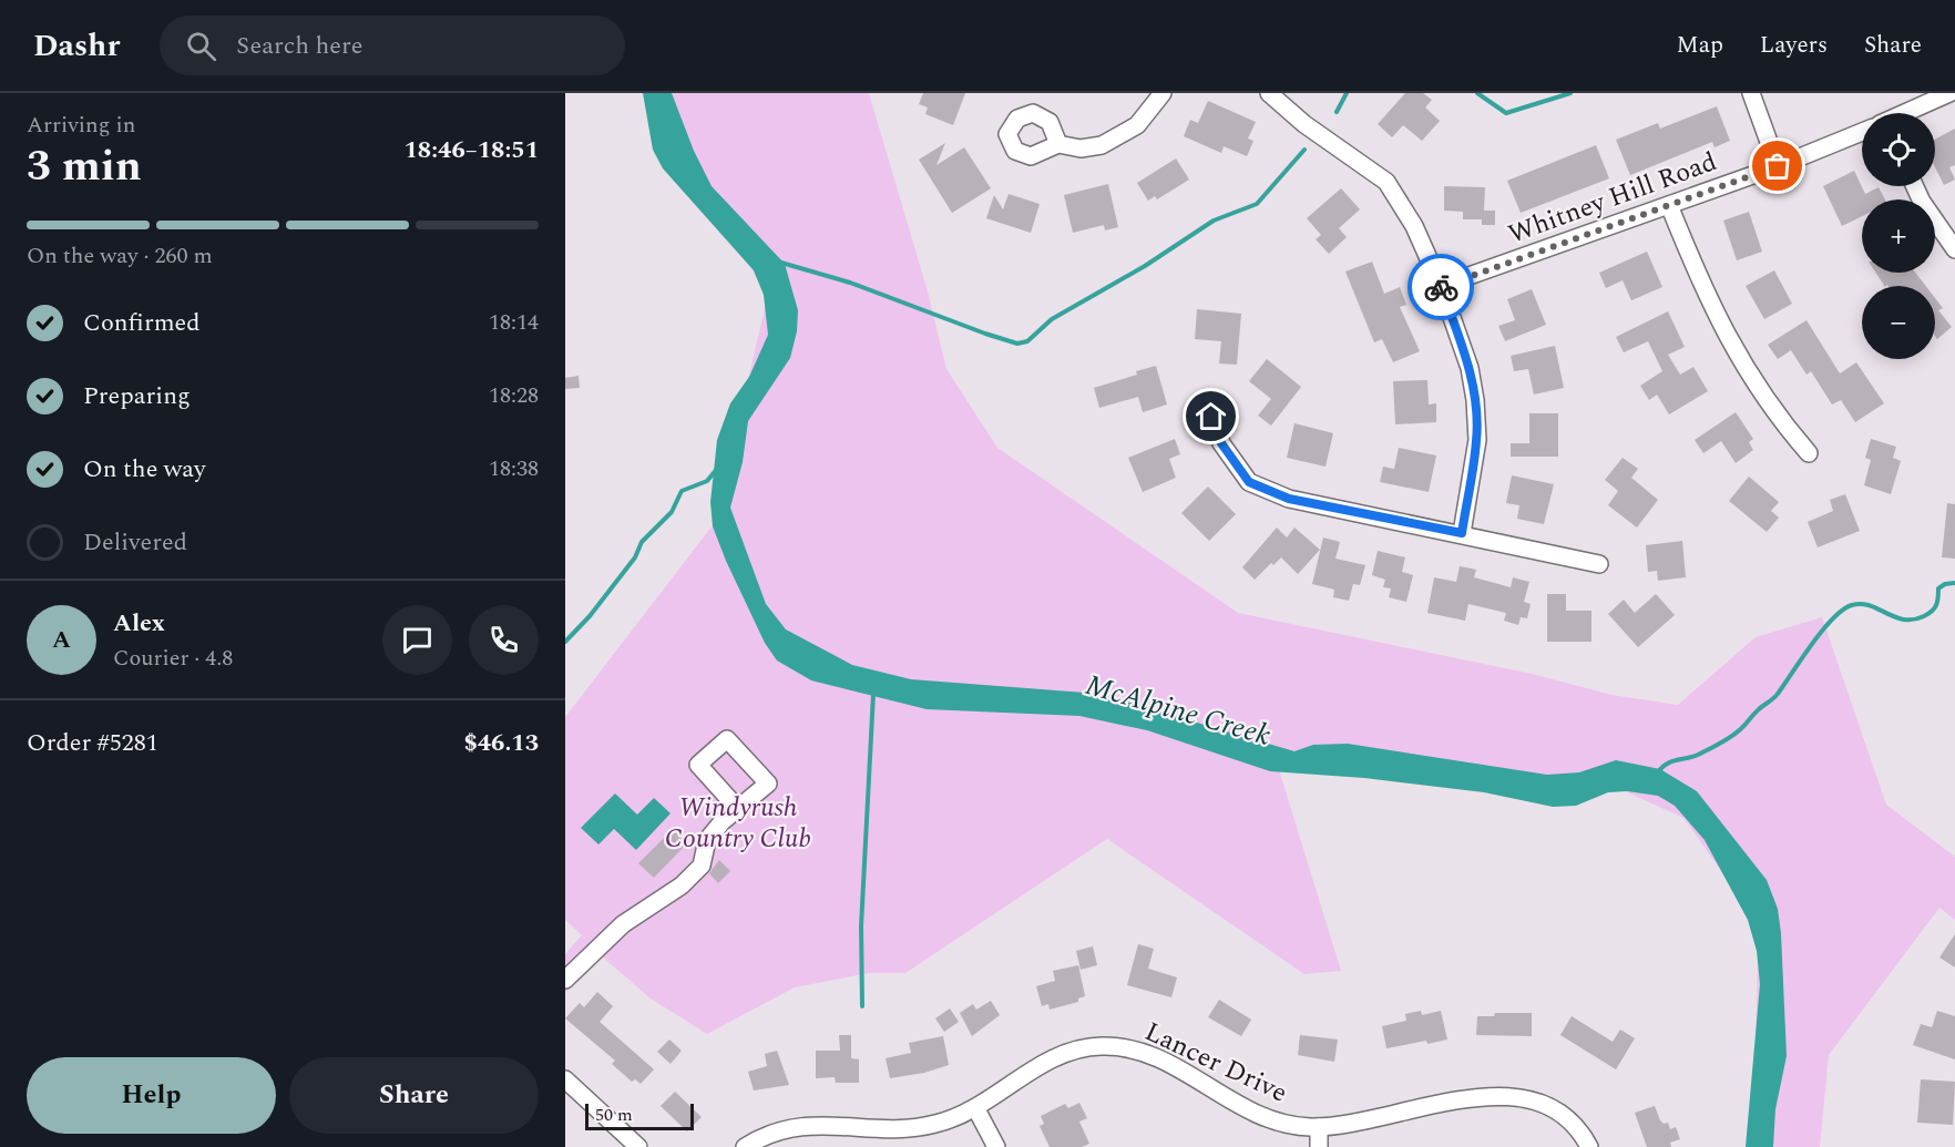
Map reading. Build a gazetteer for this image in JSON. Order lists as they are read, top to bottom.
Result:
{
  "streets": {
    "street": ["Whitney Hill Road", "Lancer Drive"]
  },
  "water": ["McAlpine Creek"],
  "parks": ["Windyrush Country Club"],
  "scale_bar": "50 m",
  "page": {
    "header": "Dashr",
    "search": "Search here",
    "nav": ["Map", "Layers", "Share"],
    "heading": ["3 min", "Arriving in", "18:46–18:51"],
    "panel": [
      "Alex",
      "Courier · 4.8",
      "Order #5281",
      "$46.13"
    ],
    "map_buttons": ["+", "−"],
    "bar": "On the way · 260 m",
    "list": [
      ["Confirmed", "18:14"],
      ["Preparing", "18:28"],
      ["On the way", "18:38"],
      "Delivered"
    ],
    "round": "A",
    "buttons": ["Help", "Share"],
    "scale": "50 m"
  }
}
